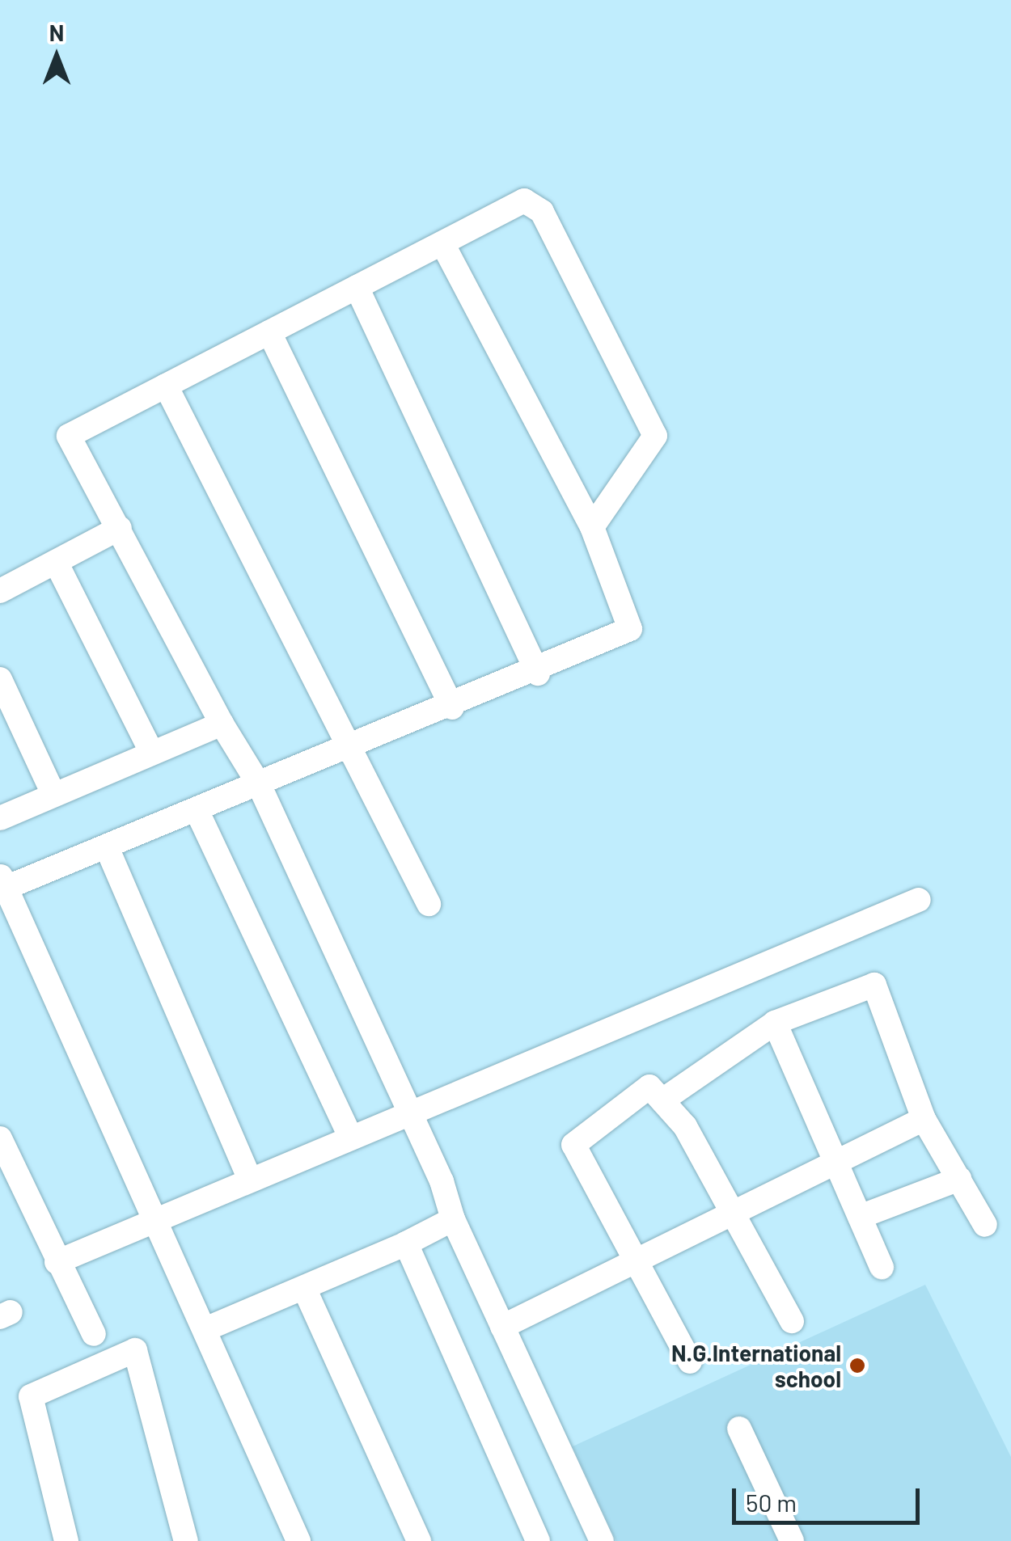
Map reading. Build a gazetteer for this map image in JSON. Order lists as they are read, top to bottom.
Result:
{
  "places": ["N.G.International school"],
  "scale_bar": "50 m",
  "north": "top"
}
